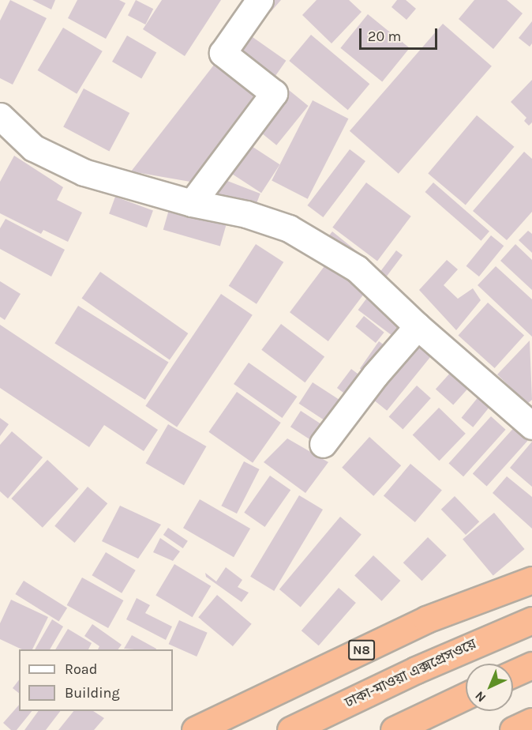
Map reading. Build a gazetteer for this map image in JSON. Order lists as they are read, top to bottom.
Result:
{
  "streets": {
    "highway": ["N8", "ঢাকা-মাওয়া এক্সপ্রেসওয়ে"]
  },
  "legend": ["Road", "Building"],
  "scale_bar": "20 m",
  "north": "bottom left"
}
